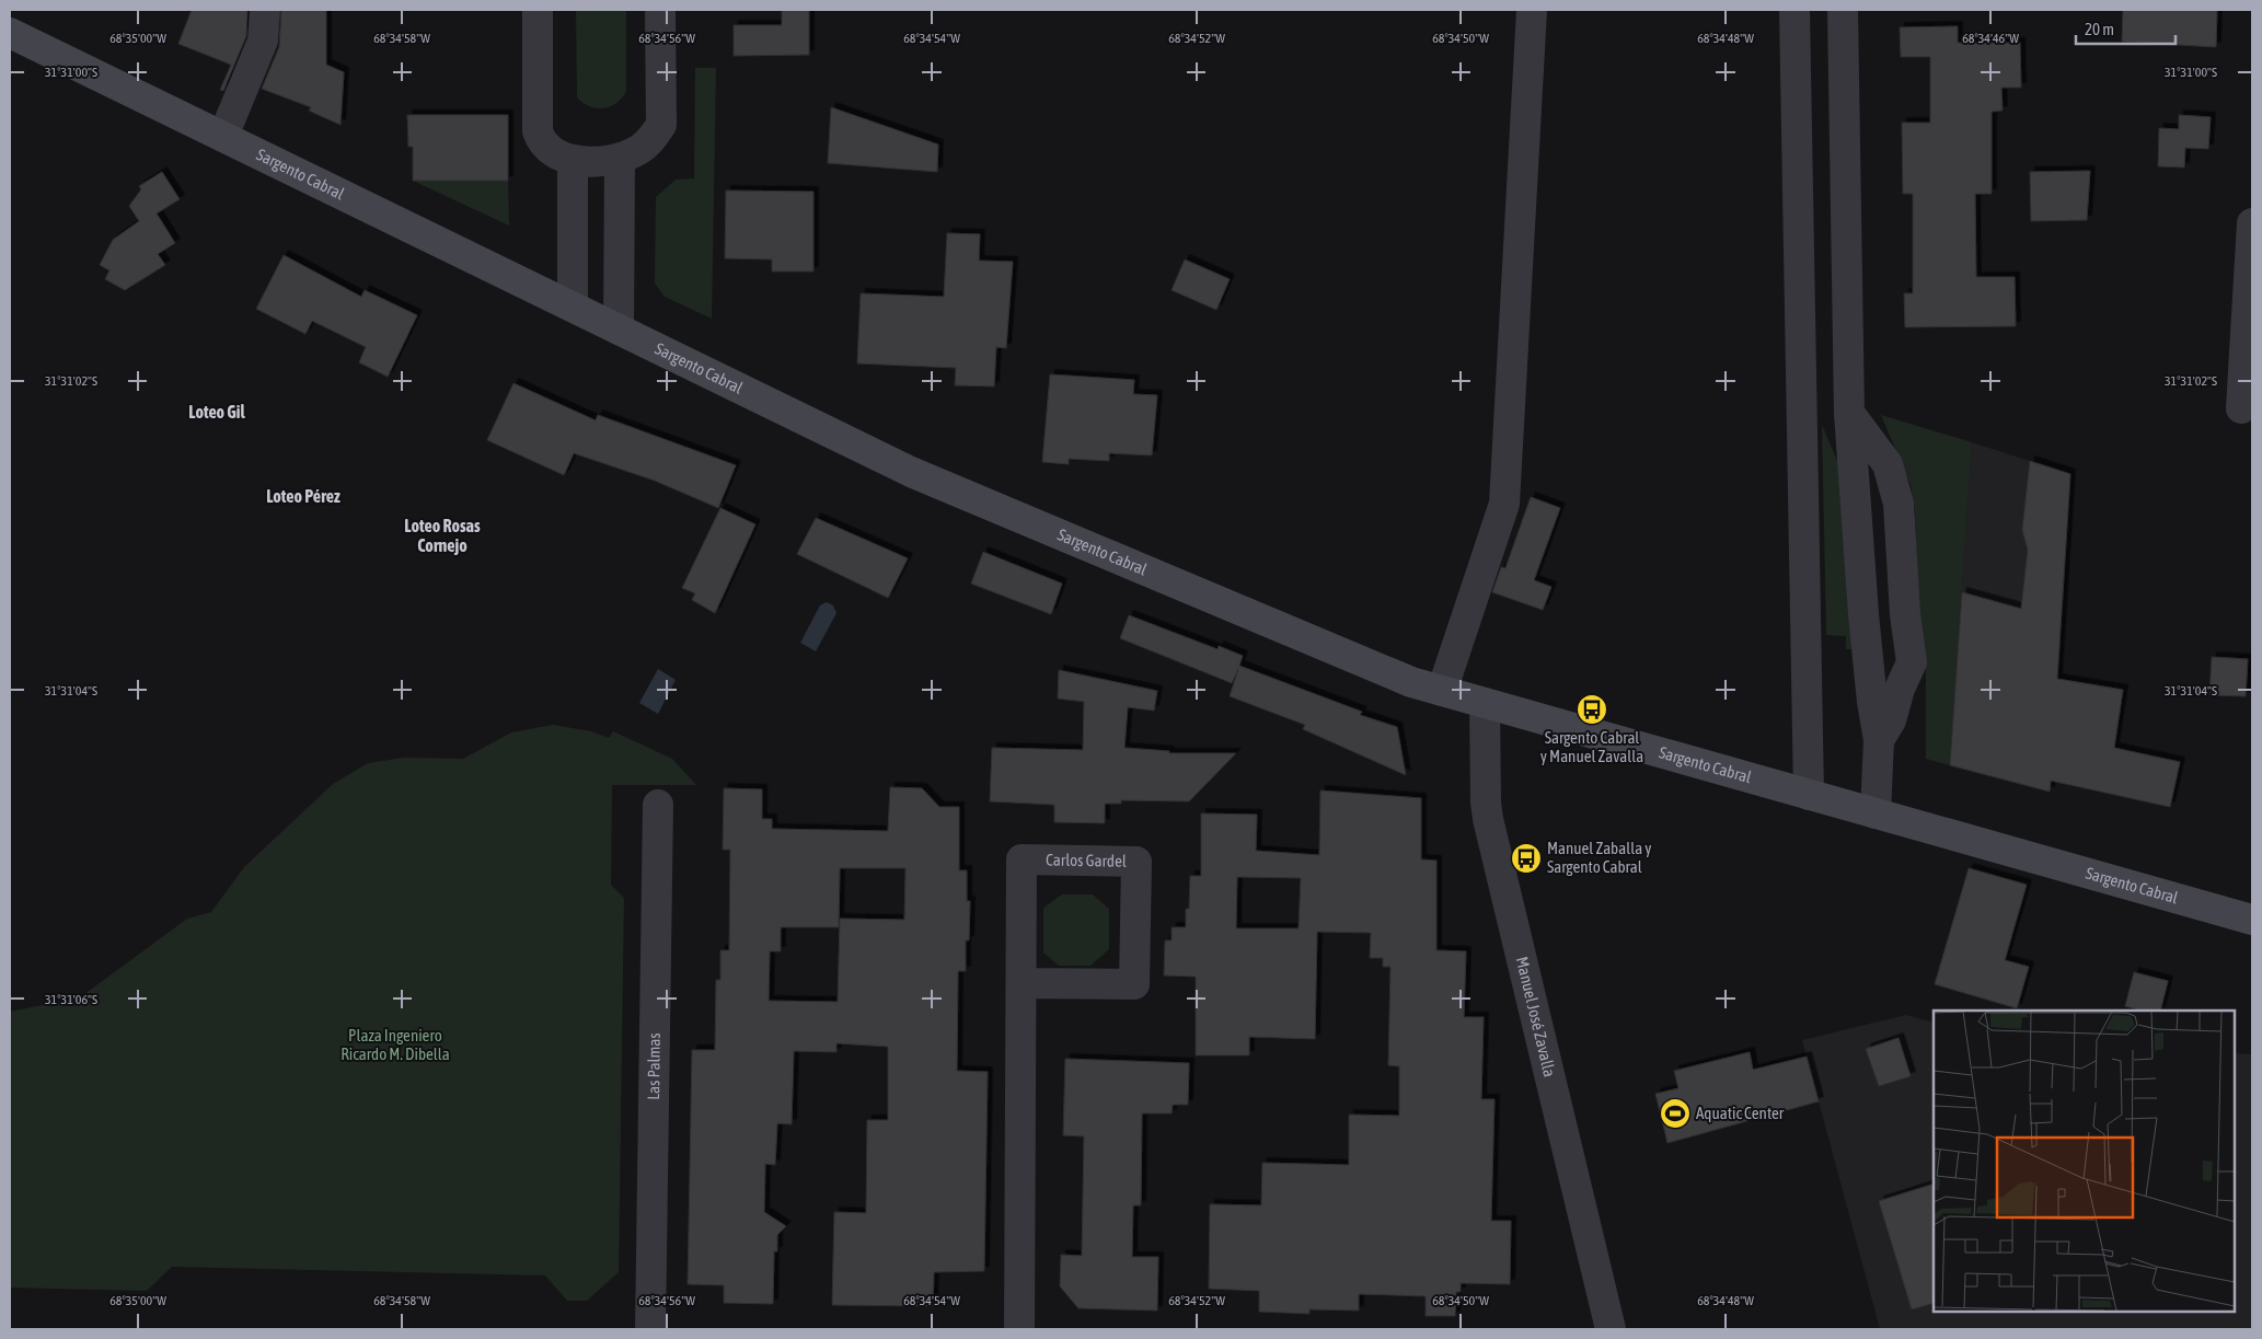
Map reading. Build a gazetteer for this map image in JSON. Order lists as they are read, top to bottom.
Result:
{
  "streets": {
    "main road": ["Sargento Cabral"],
    "street": ["Carlos Gardel", "Manuel José Zavalla", "Las Palmas"]
  },
  "crossings": [
    ["Sargento Cabral", "Manuel José Zavalla"]
  ],
  "districts": ["Loteo Gil", "Loteo Pérez", "Loteo Rosas Cornejo"],
  "parks": ["Plaza Ingeniero Ricardo M. Dibella"],
  "places": {
    "bus stop": ["Sargento Cabral y Manuel Zavalla", "Manuel Zaballa y Sargento Cabral"],
    "sports": ["Aquatic Center"]
  },
  "scale_bar": "20 m",
  "coordinates": [
    "68°35'00\"W",
    "68°34'58\"W",
    "68°34'56\"W",
    "68°34'54\"W",
    "68°34'52\"W",
    "68°34'50\"W",
    "68°34'48\"W",
    "68°34'46\"W",
    "31°31'00\"S",
    "31°31'02\"S",
    "31°31'04\"S",
    "31°31'06\"S"
  ]
}
